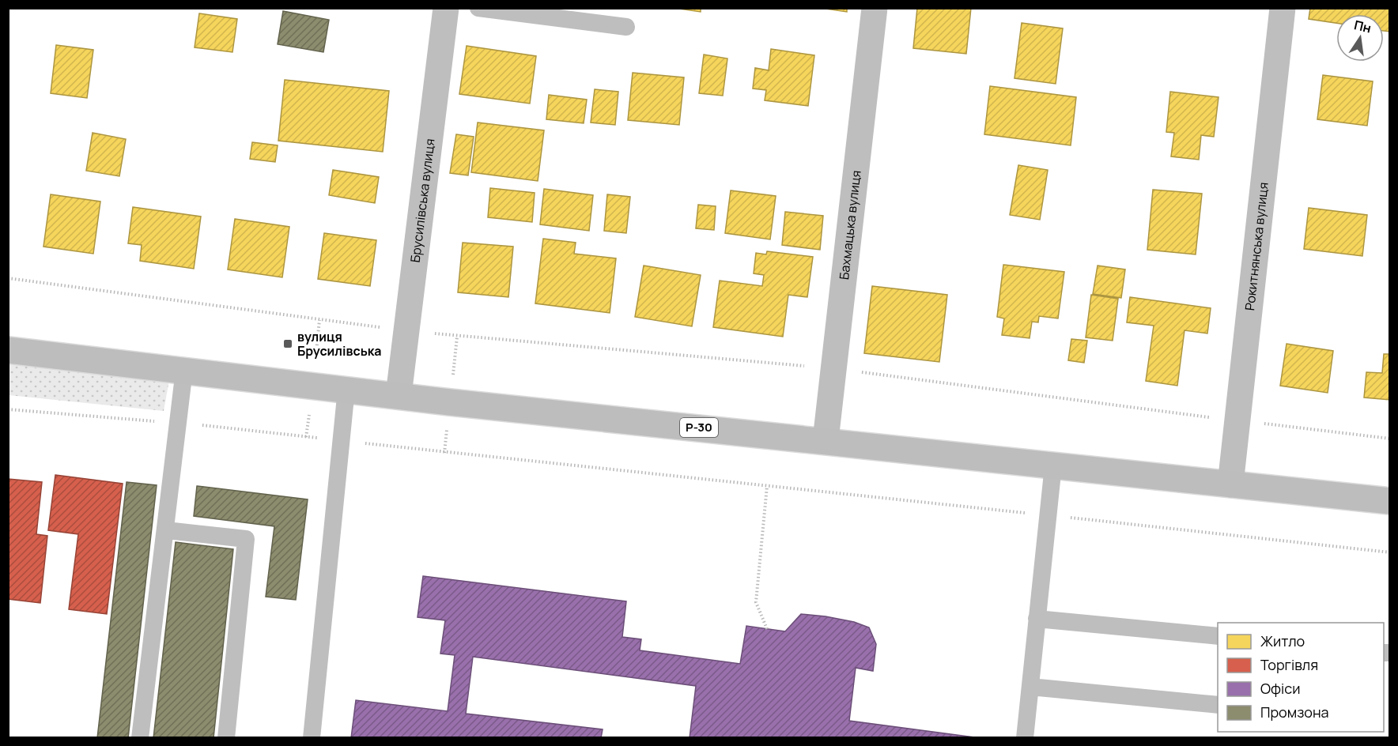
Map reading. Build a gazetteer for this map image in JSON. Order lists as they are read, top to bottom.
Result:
{
  "streets": {
    "main road": ["Р-30"],
    "street": ["Брусилівська вулиця", "Бахмацька вулиця", "Рокитнянська вулиця"]
  },
  "crossings": [
    ["Брусилівська вулиця", "Р-30"],
    ["Бахмацька вулиця", "Р-30"],
    ["Рокитнянська вулиця", "Р-30"]
  ],
  "places": {
    "transit": ["вулиця Брусилівська"]
  },
  "legend": [
    "Житло",
    "Торгівля",
    "Офіси",
    "Промзона"
  ],
  "north": "top"
}
